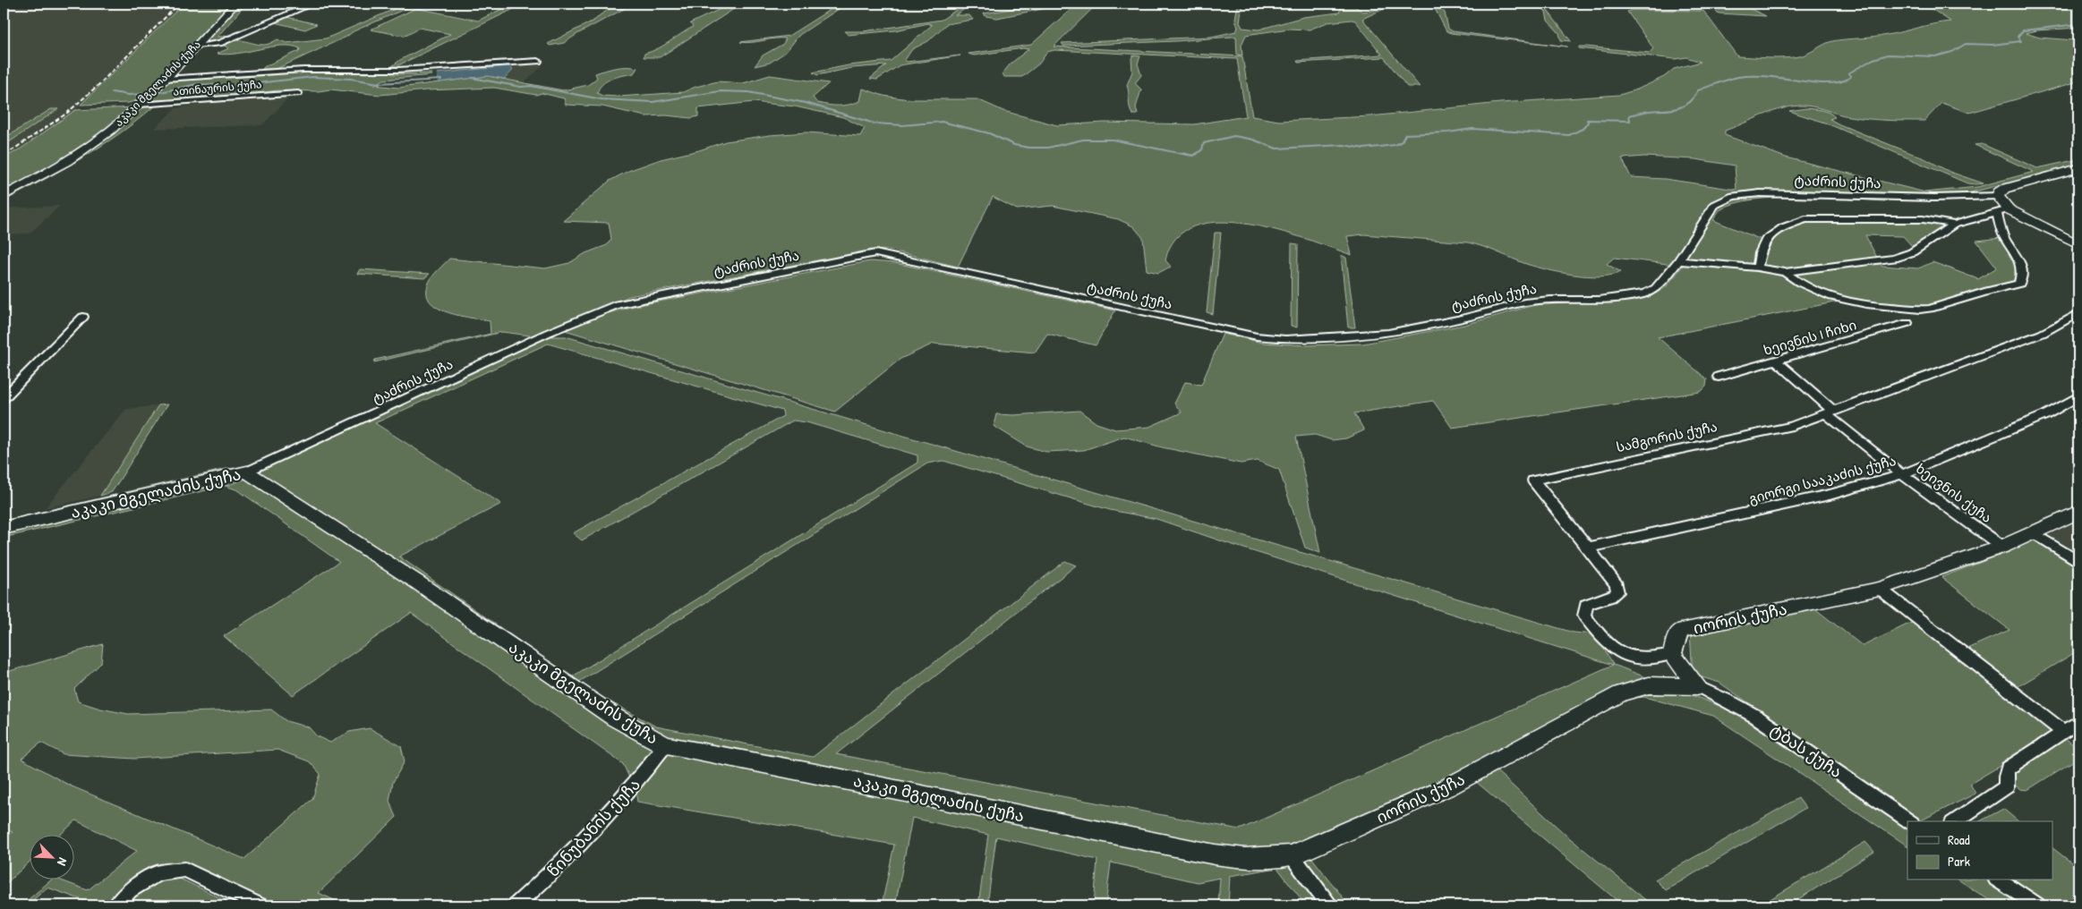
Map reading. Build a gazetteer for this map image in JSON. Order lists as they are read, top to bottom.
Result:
{
  "streets": {
    "street": [
      "აკაკი მგელაძის ქუჩა",
      "ათინაურის ქუჩა",
      "ტაძრის ქუჩა",
      "ხეივნის I ჩიხი",
      "სამგორის ქუჩა",
      "გიორგი სააკაძის ქუჩა",
      "ხეივნის ქუჩა",
      "იორის ქუჩა",
      "ტბას ქუჩა",
      "წინუბანის ქუჩა"
    ]
  },
  "crossings": [
    ["აკაკი მგელაძის ქუჩა", "ათინაურის ქუჩა"],
    ["აკაკი მგელაძის ქუჩა", "ტაძრის ქუჩა"],
    ["აკაკი მგელაძის ქუჩა", "იორის ქუჩა"],
    ["აკაკი მგელაძის ქუჩა", "წინუბანის ქუჩა"],
    ["ხეივნის I ჩიხი", "ხეივნის ქუჩა"],
    ["სამგორის ქუჩა", "გიორგი სააკაძის ქუჩა"],
    ["სამგორის ქუჩა", "ხეივნის ქუჩა"],
    ["სამგორის ქუჩა", "იორის ქუჩა"],
    ["გიორგი სააკაძის ქუჩა", "ხეივნის ქუჩა"],
    ["ხეივნის ქუჩა", "იორის ქუჩა"],
    ["იორის ქუჩა", "ტბას ქუჩა"]
  ],
  "legend": ["Road", "Park"],
  "north": "bottom right"
}
